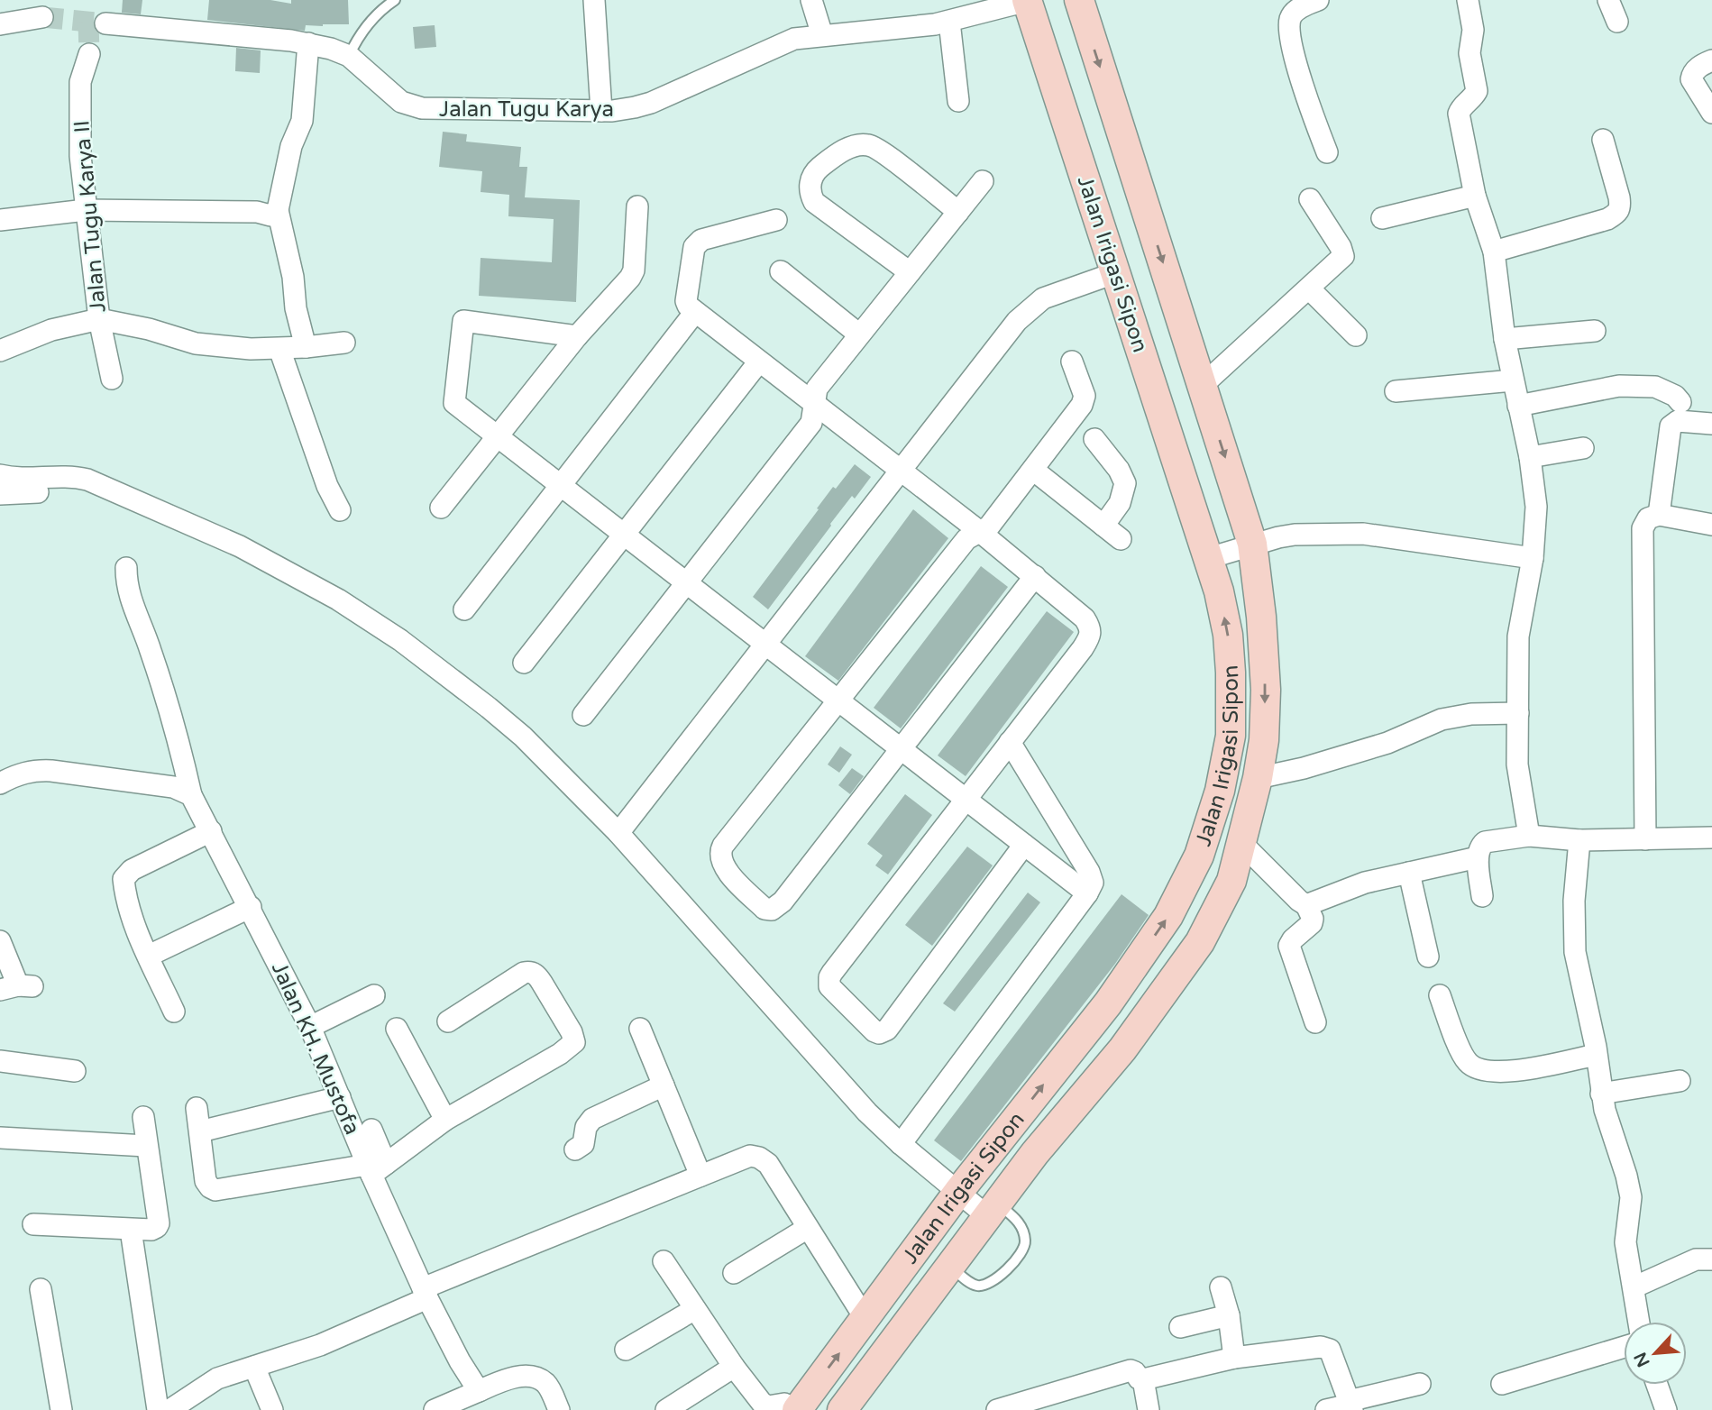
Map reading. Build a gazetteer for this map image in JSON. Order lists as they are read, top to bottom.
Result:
{
  "streets": {
    "street": [
      "Jalan Tugu Karya",
      "Jalan Tugu Karya II",
      "Jalan Irigasi Sipon",
      "Jalan KH. Mustofa"
    ]
  },
  "crossings": [
    ["Jalan Tugu Karya", "Jalan Irigasi Sipon"]
  ],
  "north": "bottom left"
}
